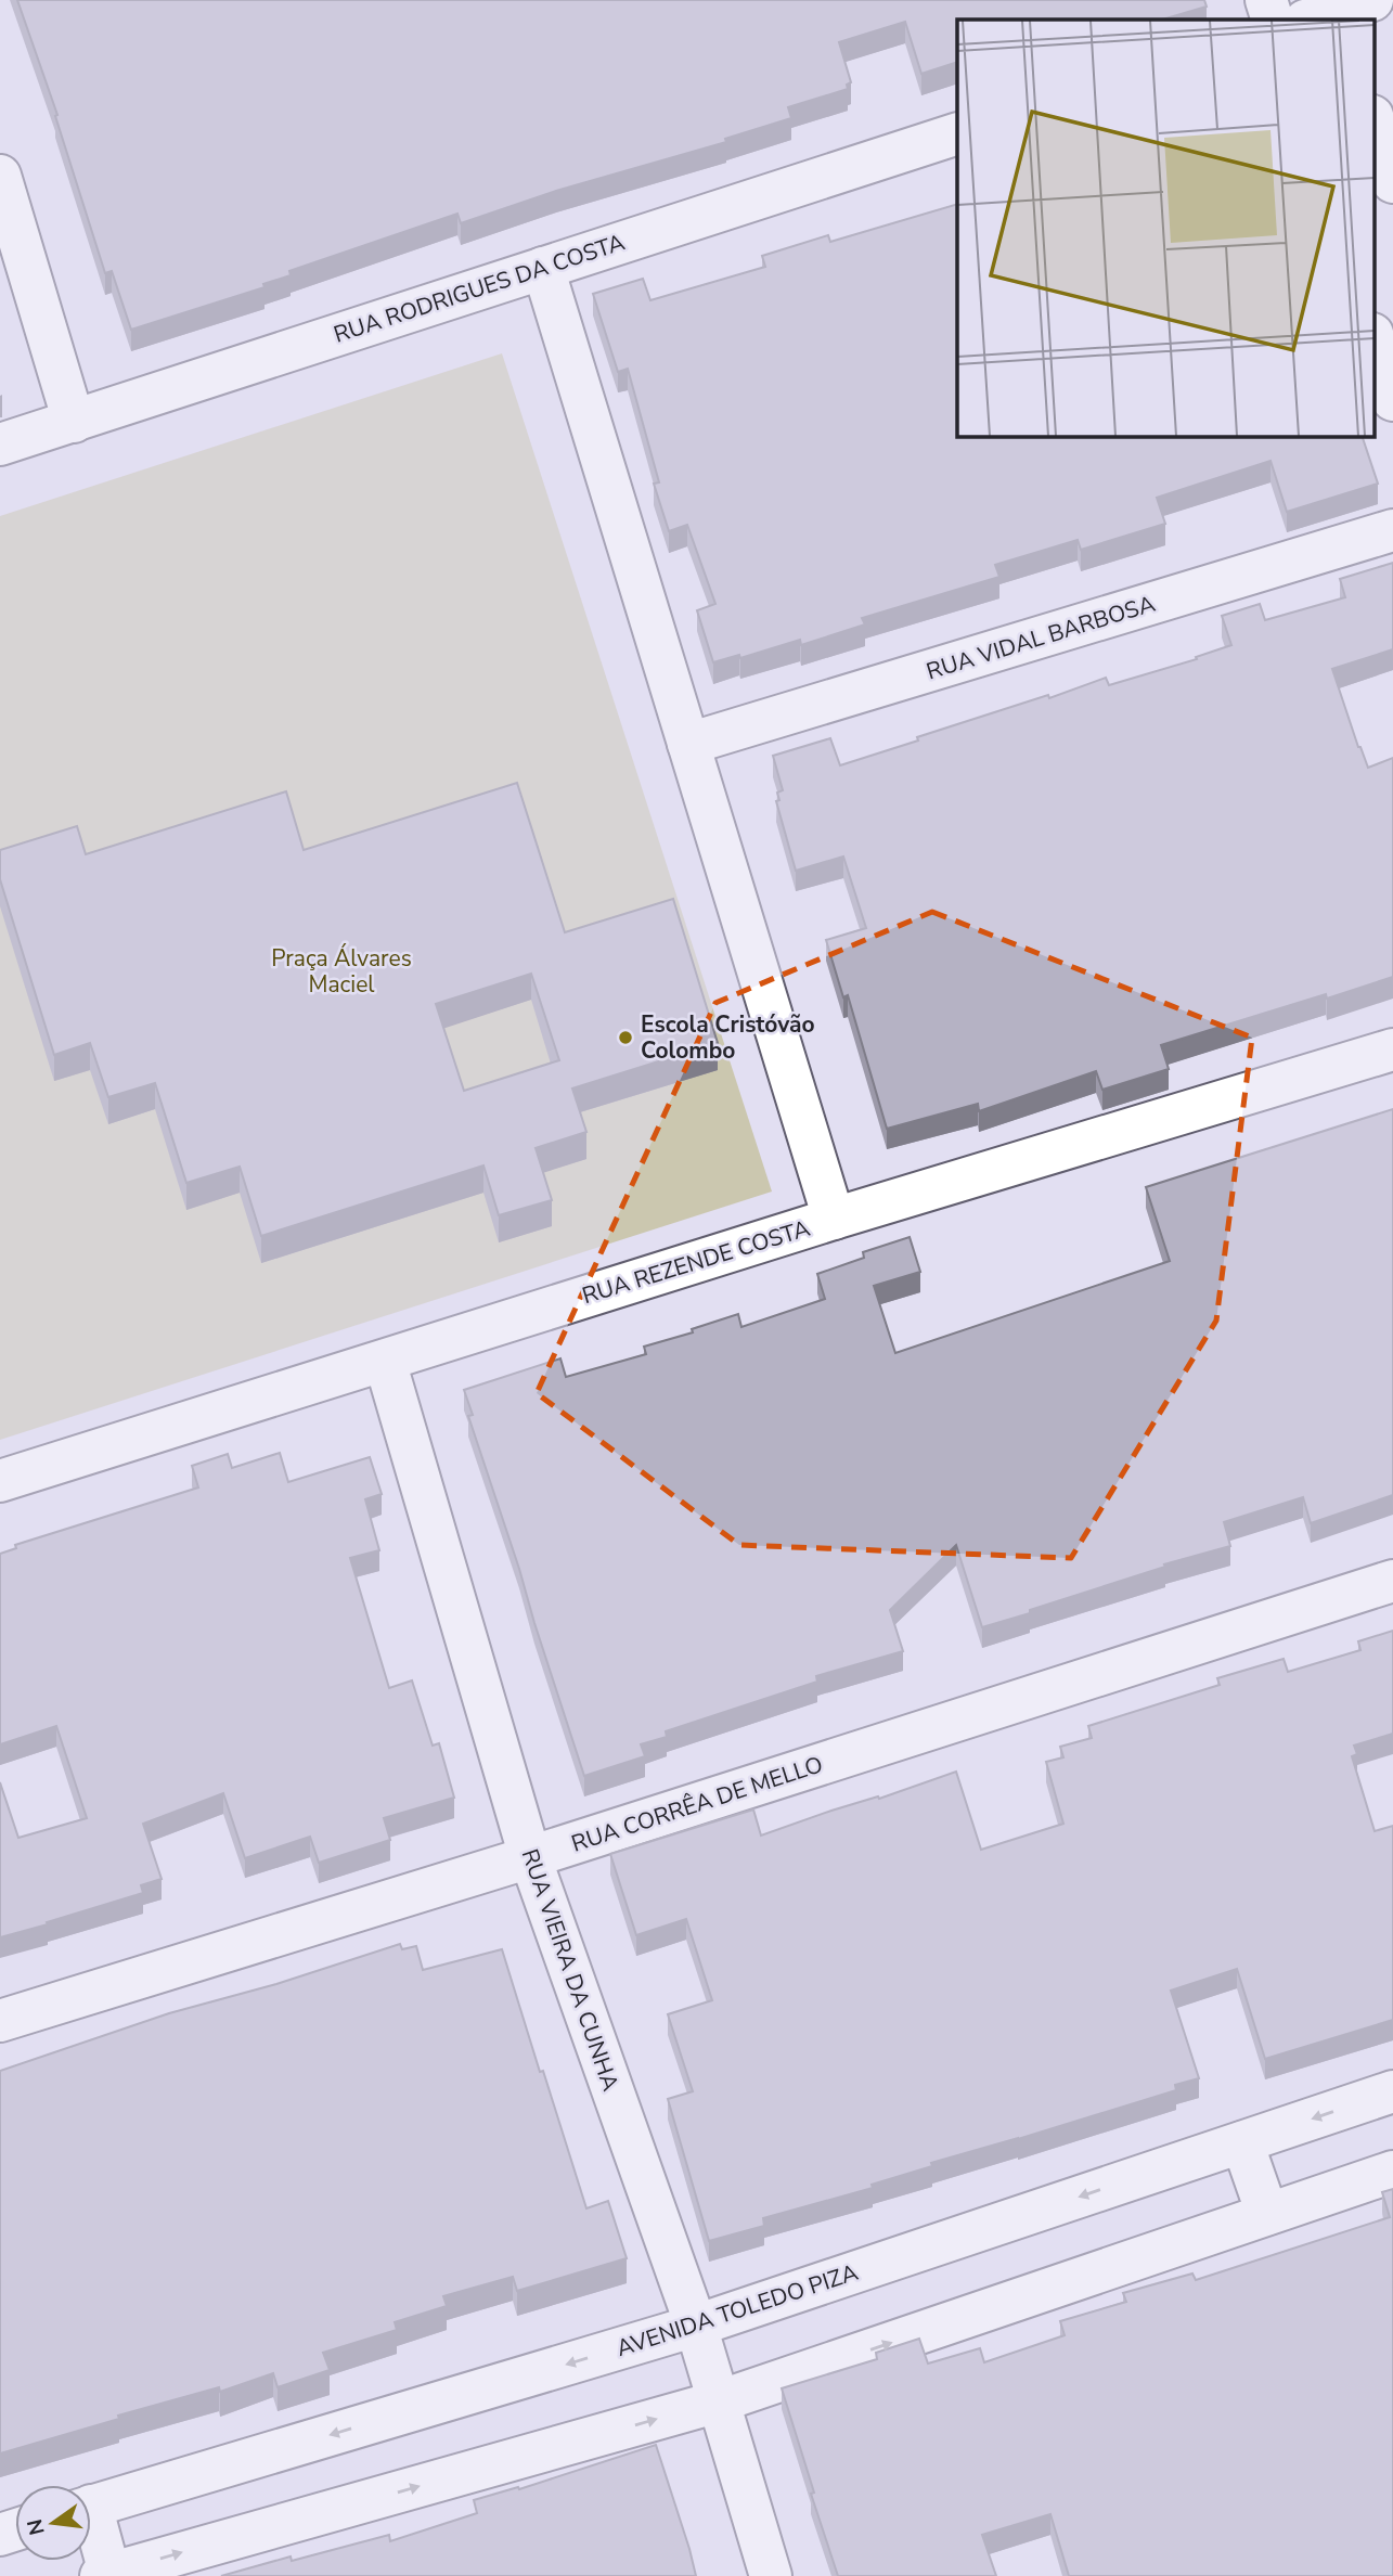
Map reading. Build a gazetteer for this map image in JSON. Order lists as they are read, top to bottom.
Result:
{
  "streets": {
    "street": [
      "RUA RODRIGUES DA COSTA",
      "RUA VIDAL BARBOSA",
      "RUA REZENDE COSTA",
      "RUA CORRÊA DE MELLO",
      "RUA VIEIRA DA CUNHA",
      "AVENIDA TOLEDO PIZA"
    ]
  },
  "crossings": [
    ["RUA REZENDE COSTA", "RUA VIEIRA DA CUNHA"],
    ["RUA CORRÊA DE MELLO", "RUA VIEIRA DA CUNHA"],
    ["RUA VIEIRA DA CUNHA", "AVENIDA TOLEDO PIZA"]
  ],
  "parks": ["Praça Álvares Maciel"],
  "places": ["Escola Cristóvão Colombo"],
  "north": "left"
}
